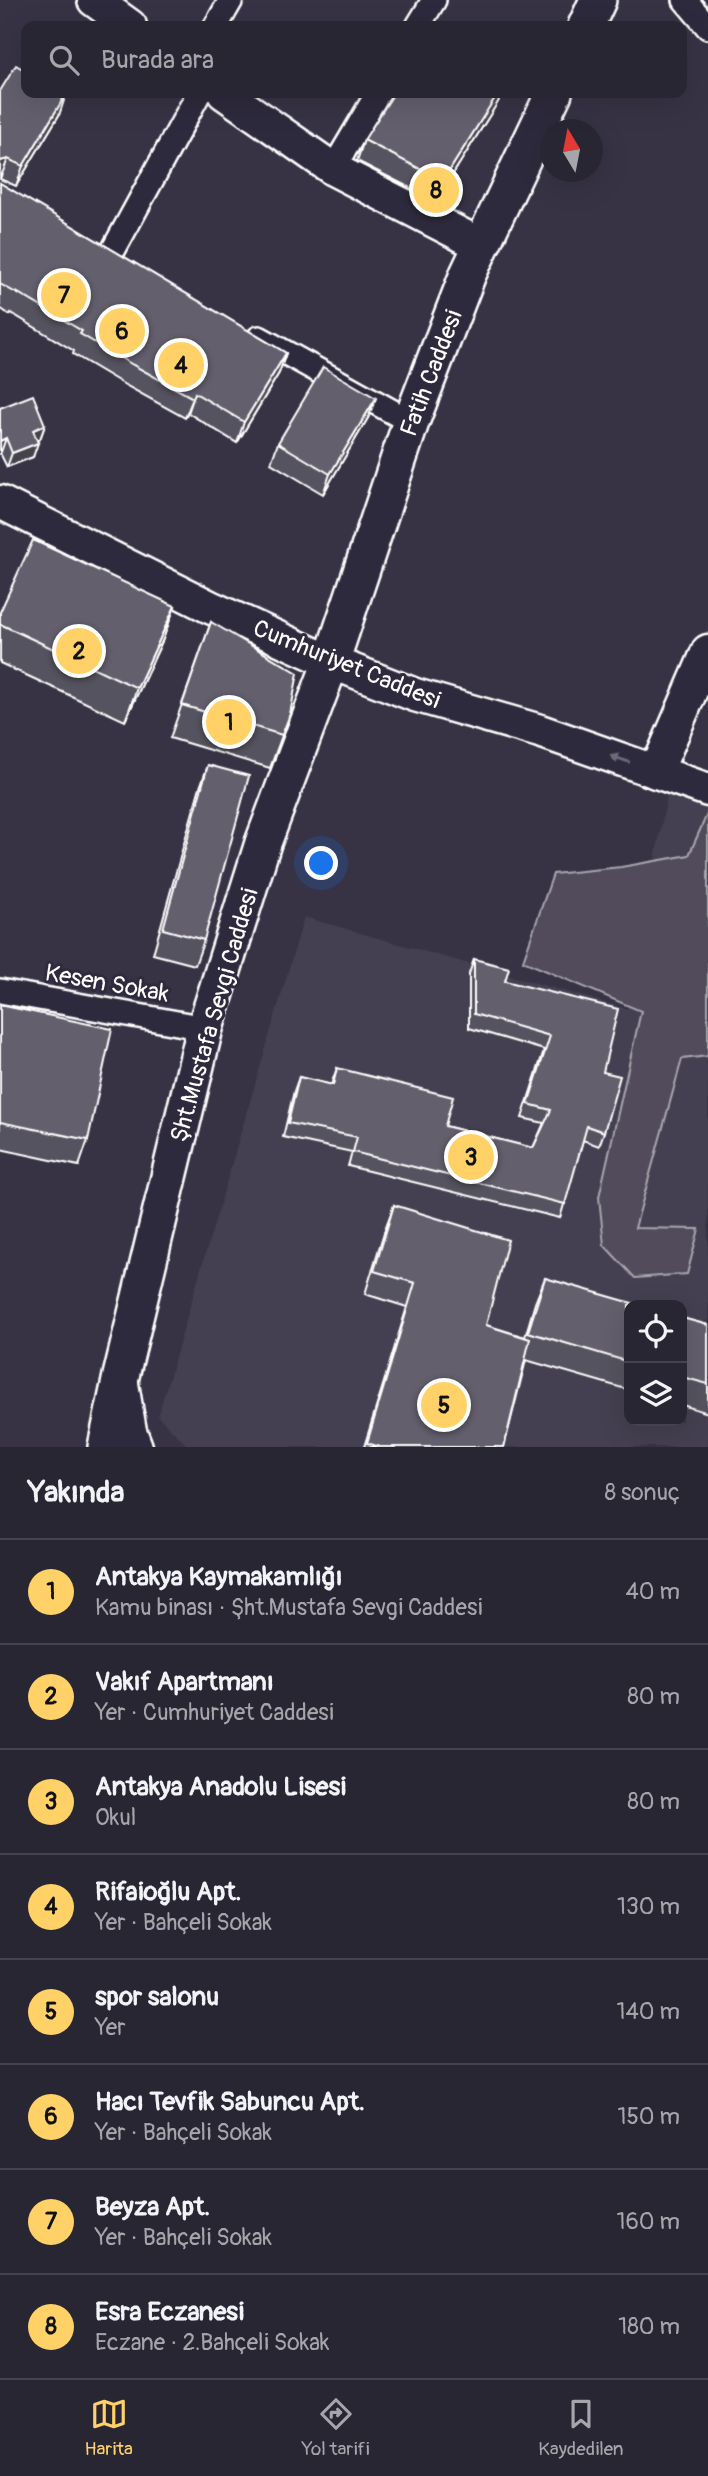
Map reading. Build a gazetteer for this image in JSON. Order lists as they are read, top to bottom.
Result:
{
  "streets": {
    "main road": ["Fatih Caddesi", "Cumhuriyet Caddesi", "Şht.Mustafa Sevgi Caddesi"],
    "street": ["Kesen Sokak"]
  },
  "crossings": [
    ["Fatih Caddesi", "Cumhuriyet Caddesi"],
    ["Fatih Caddesi", "Şht.Mustafa Sevgi Caddesi"],
    ["Cumhuriyet Caddesi", "Şht.Mustafa Sevgi Caddesi"],
    ["Kesen Sokak", "Şht.Mustafa Sevgi Caddesi"]
  ],
  "one_way": ["Cumhuriyet Caddesi"],
  "north": "top",
  "page": {
    "search": "Burada ara",
    "pins": [
      "8",
      "7",
      "6",
      "4",
      "2",
      "1",
      "3",
      "5"
    ],
    "heading": ["Yakında", "8 sonuç"],
    "list": [
      {
        "mark": "1",
        "name": "Antakya Kaymakamlığı",
        "note": "Kamu binası · Şht.Mustafa Sevgi Caddesi",
        "value": "40 m"
      },
      {
        "mark": "2",
        "name": "Vakıf Apartmanı",
        "note": "Yer · Cumhuriyet Caddesi",
        "value": "80 m"
      },
      {
        "mark": "3",
        "name": "Antakya Anadolu Lisesi",
        "note": "Okul",
        "value": "80 m"
      },
      {
        "mark": "4",
        "name": "Rifaioğlu Apt.",
        "note": "Yer · Bahçeli Sokak",
        "value": "130 m"
      },
      {
        "mark": "5",
        "name": "spor salonu",
        "note": "Yer",
        "value": "140 m"
      },
      {
        "mark": "6",
        "name": "Hacı Tevfik Sabuncu Apt.",
        "note": "Yer · Bahçeli Sokak",
        "value": "150 m"
      },
      {
        "mark": "7",
        "name": "Beyza Apt.",
        "note": "Yer · Bahçeli Sokak",
        "value": "160 m"
      },
      {
        "mark": "8",
        "name": "Esra Eczanesi",
        "note": "Eczane · 2.Bahçeli Sokak",
        "value": "180 m"
      }
    ],
    "nav": ["Harita", "Yol tarifi", "Kaydedilen"]
  }
}
